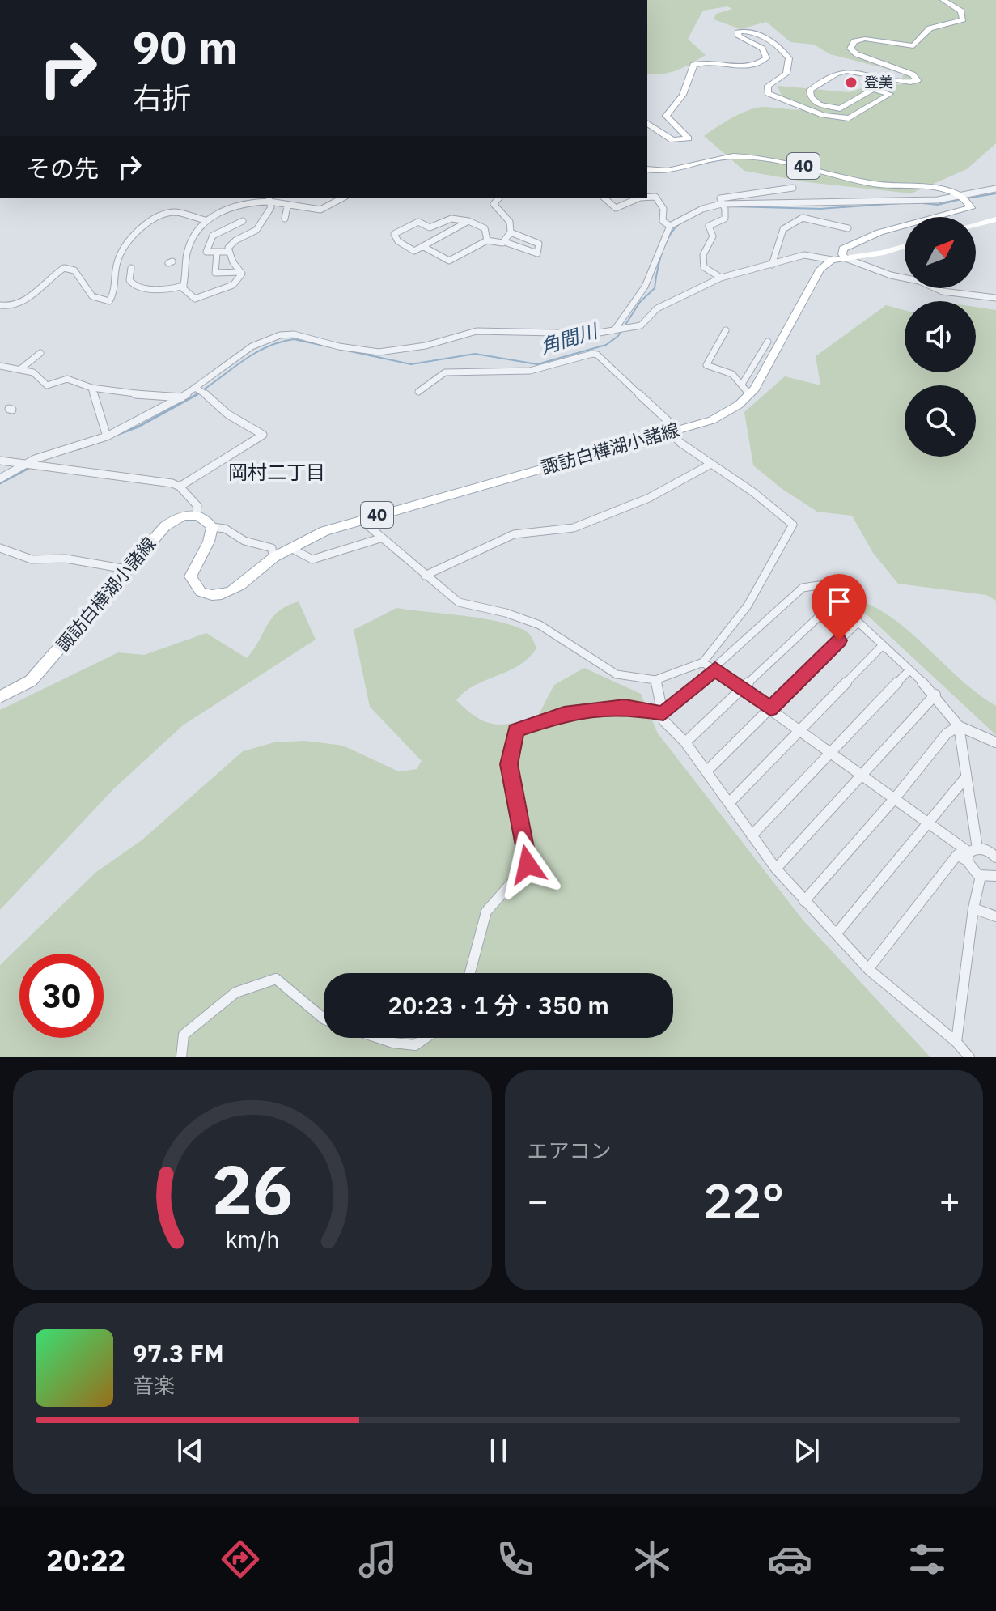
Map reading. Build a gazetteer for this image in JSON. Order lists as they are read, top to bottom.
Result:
{
  "streets": {
    "main road": ["40", "諏訪白樺湖小諸線"]
  },
  "districts": ["岡村二丁目"],
  "water": ["角間川"],
  "places": ["登美"],
  "north": "top right",
  "page": {
    "turn": ["90 m", "右折"],
    "then": "その先",
    "limit": "30",
    "trip": "20:23 · 1 分 · 350 m",
    "tile": "エアコン",
    "heat": ["−", "22°", "+"],
    "song": ["97.3 FM", "音楽"],
    "tabs": "20:22",
    "gauge": ["26", "km/h"]
  }
}
